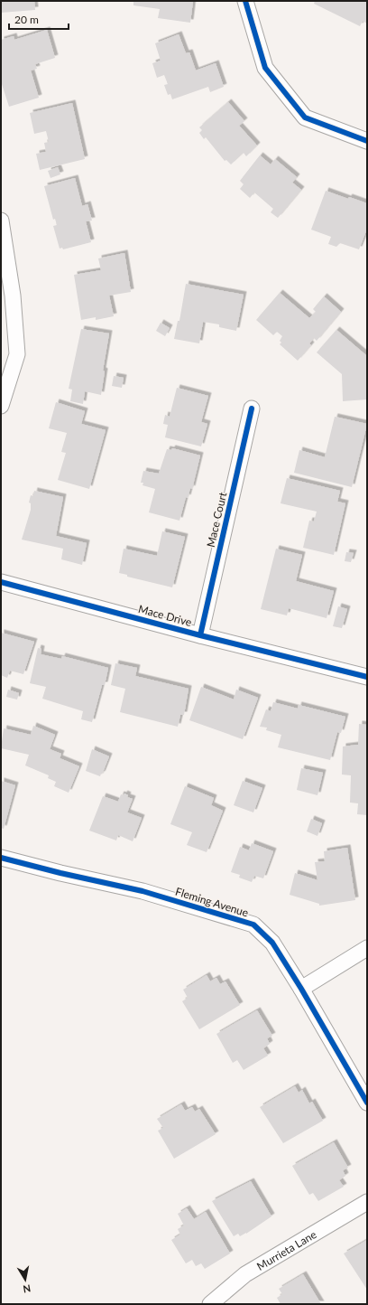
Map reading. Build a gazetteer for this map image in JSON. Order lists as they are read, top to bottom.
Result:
{
  "streets": {
    "street": [
      "Mace Court",
      "Mace Drive",
      "Fleming Avenue",
      "Murrieta Lane"
    ]
  },
  "crossings": [
    ["Mace Court", "Mace Drive"]
  ],
  "scale_bar": "20 m",
  "north": "bottom"
}
